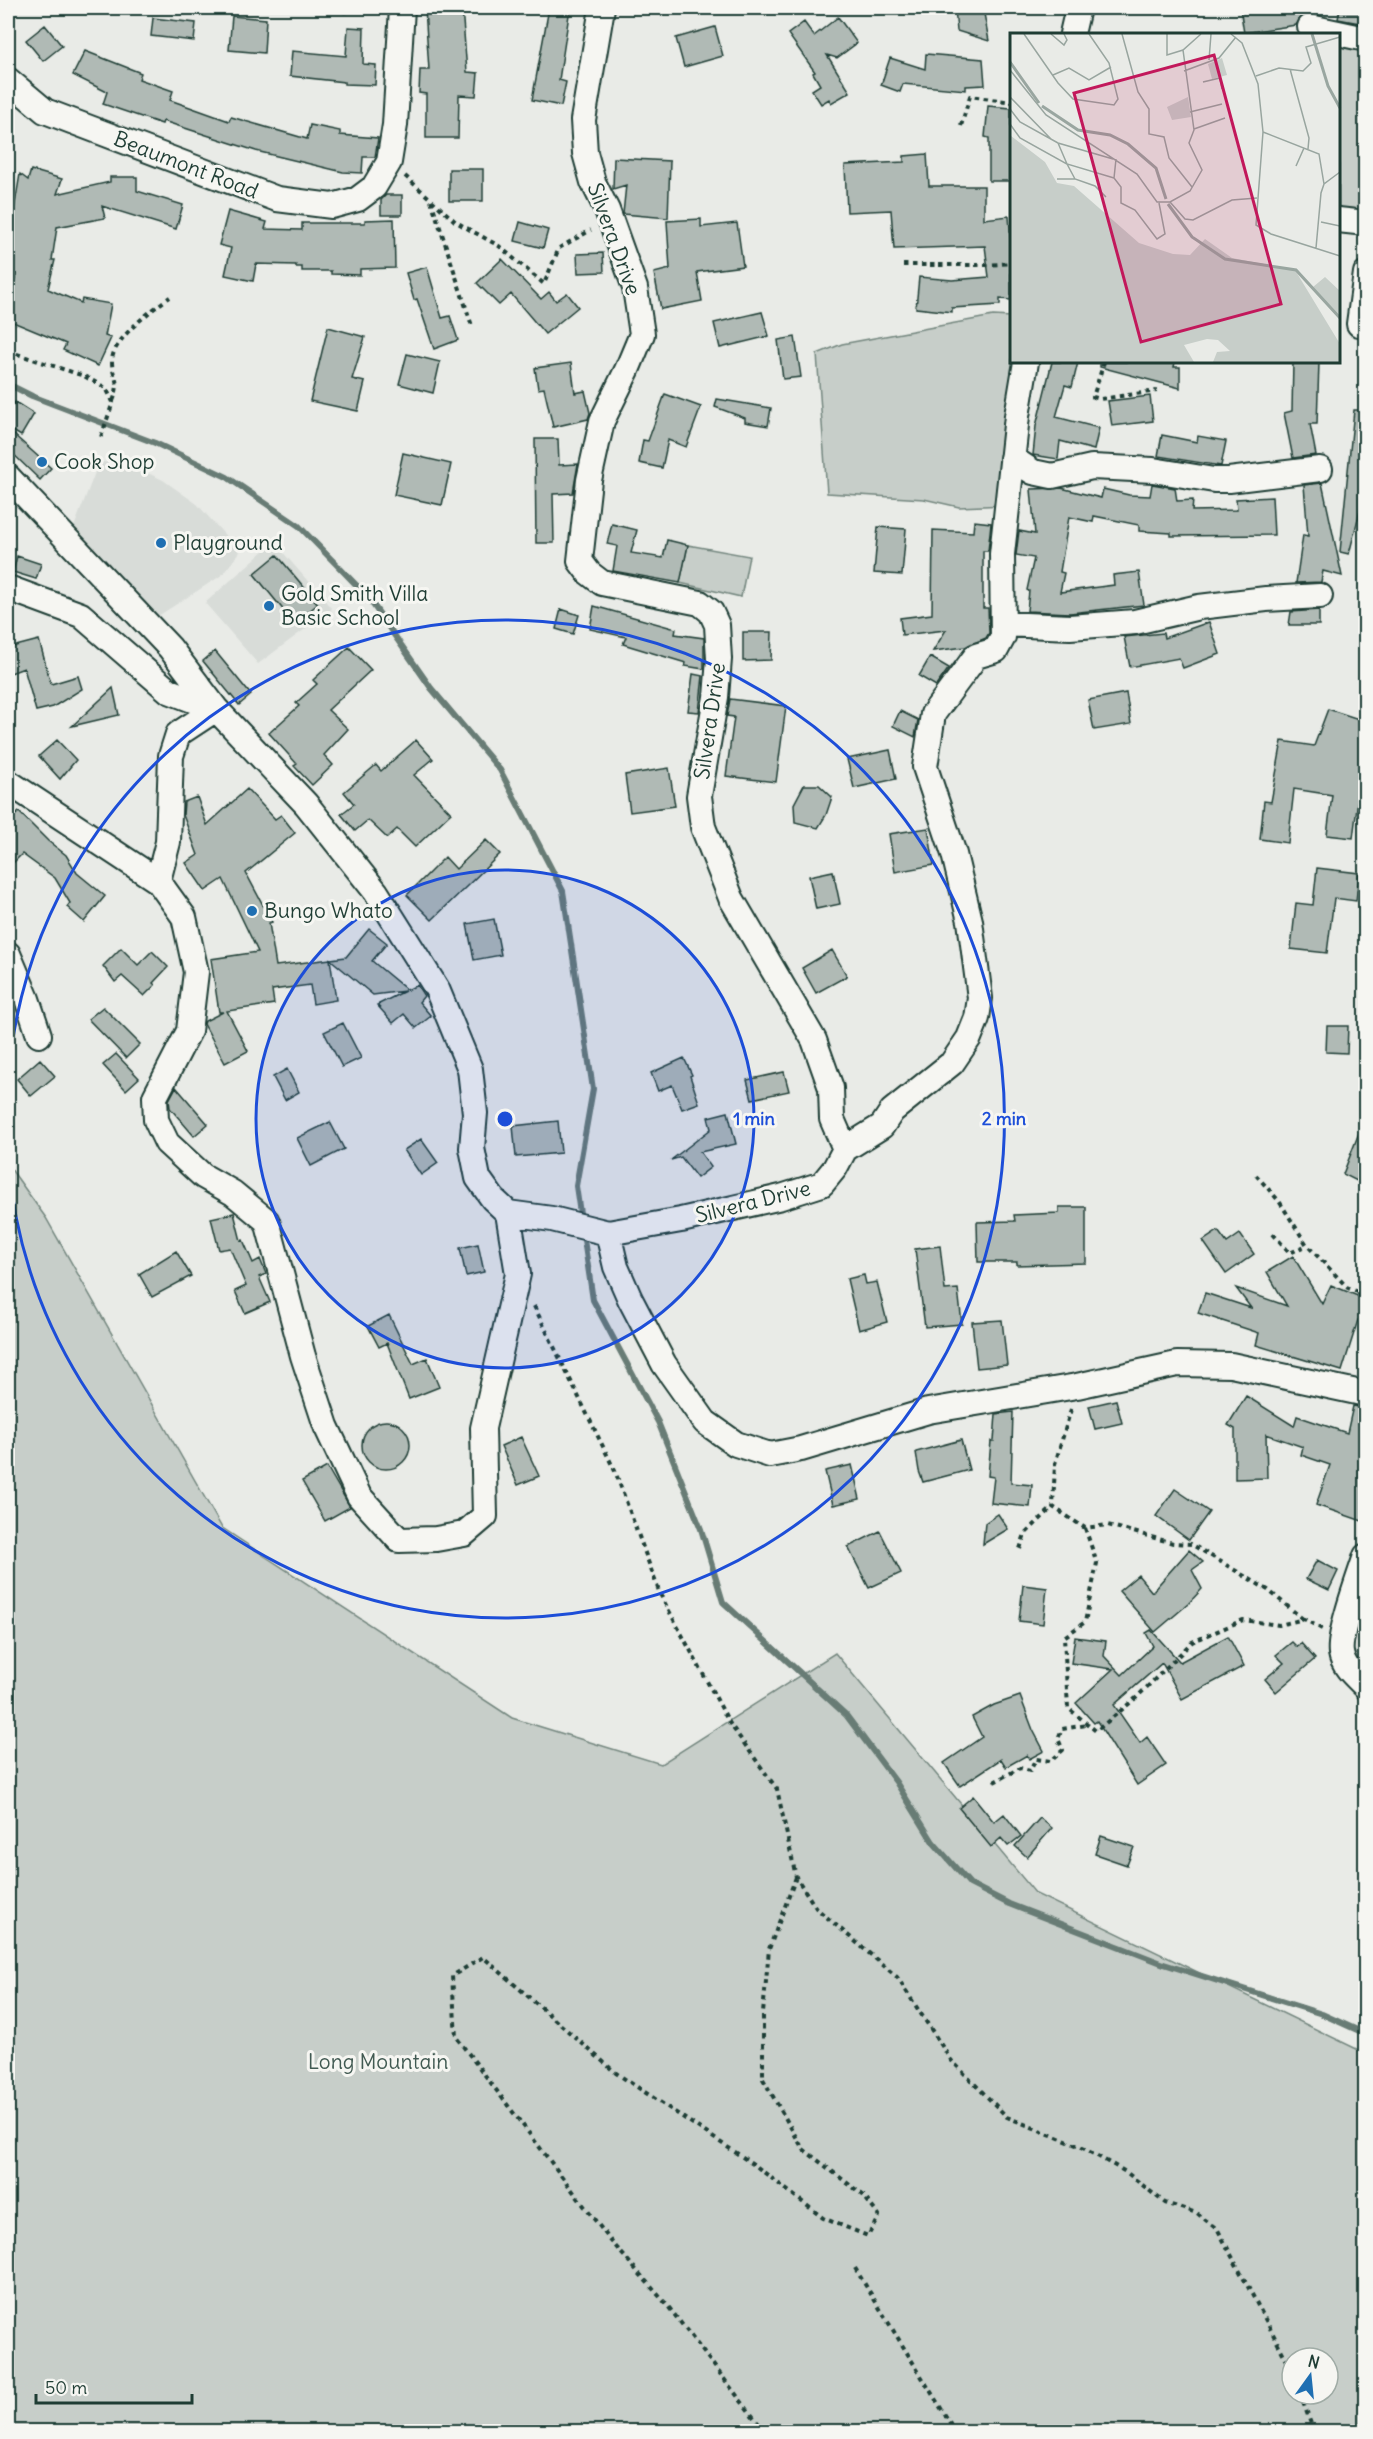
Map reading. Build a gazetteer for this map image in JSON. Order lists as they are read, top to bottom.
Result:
{
  "streets": {
    "street": ["Beaumont Road", "Silvera Drive"]
  },
  "parks": ["Long Mountain"],
  "places": [
    "Cook Shop",
    "Playground",
    "Gold Smith Villa Basic School",
    "Bungo Whato"
  ],
  "scale_bar": "50 m",
  "north": "top",
  "rings": ["1 min", "2 min"]
}
